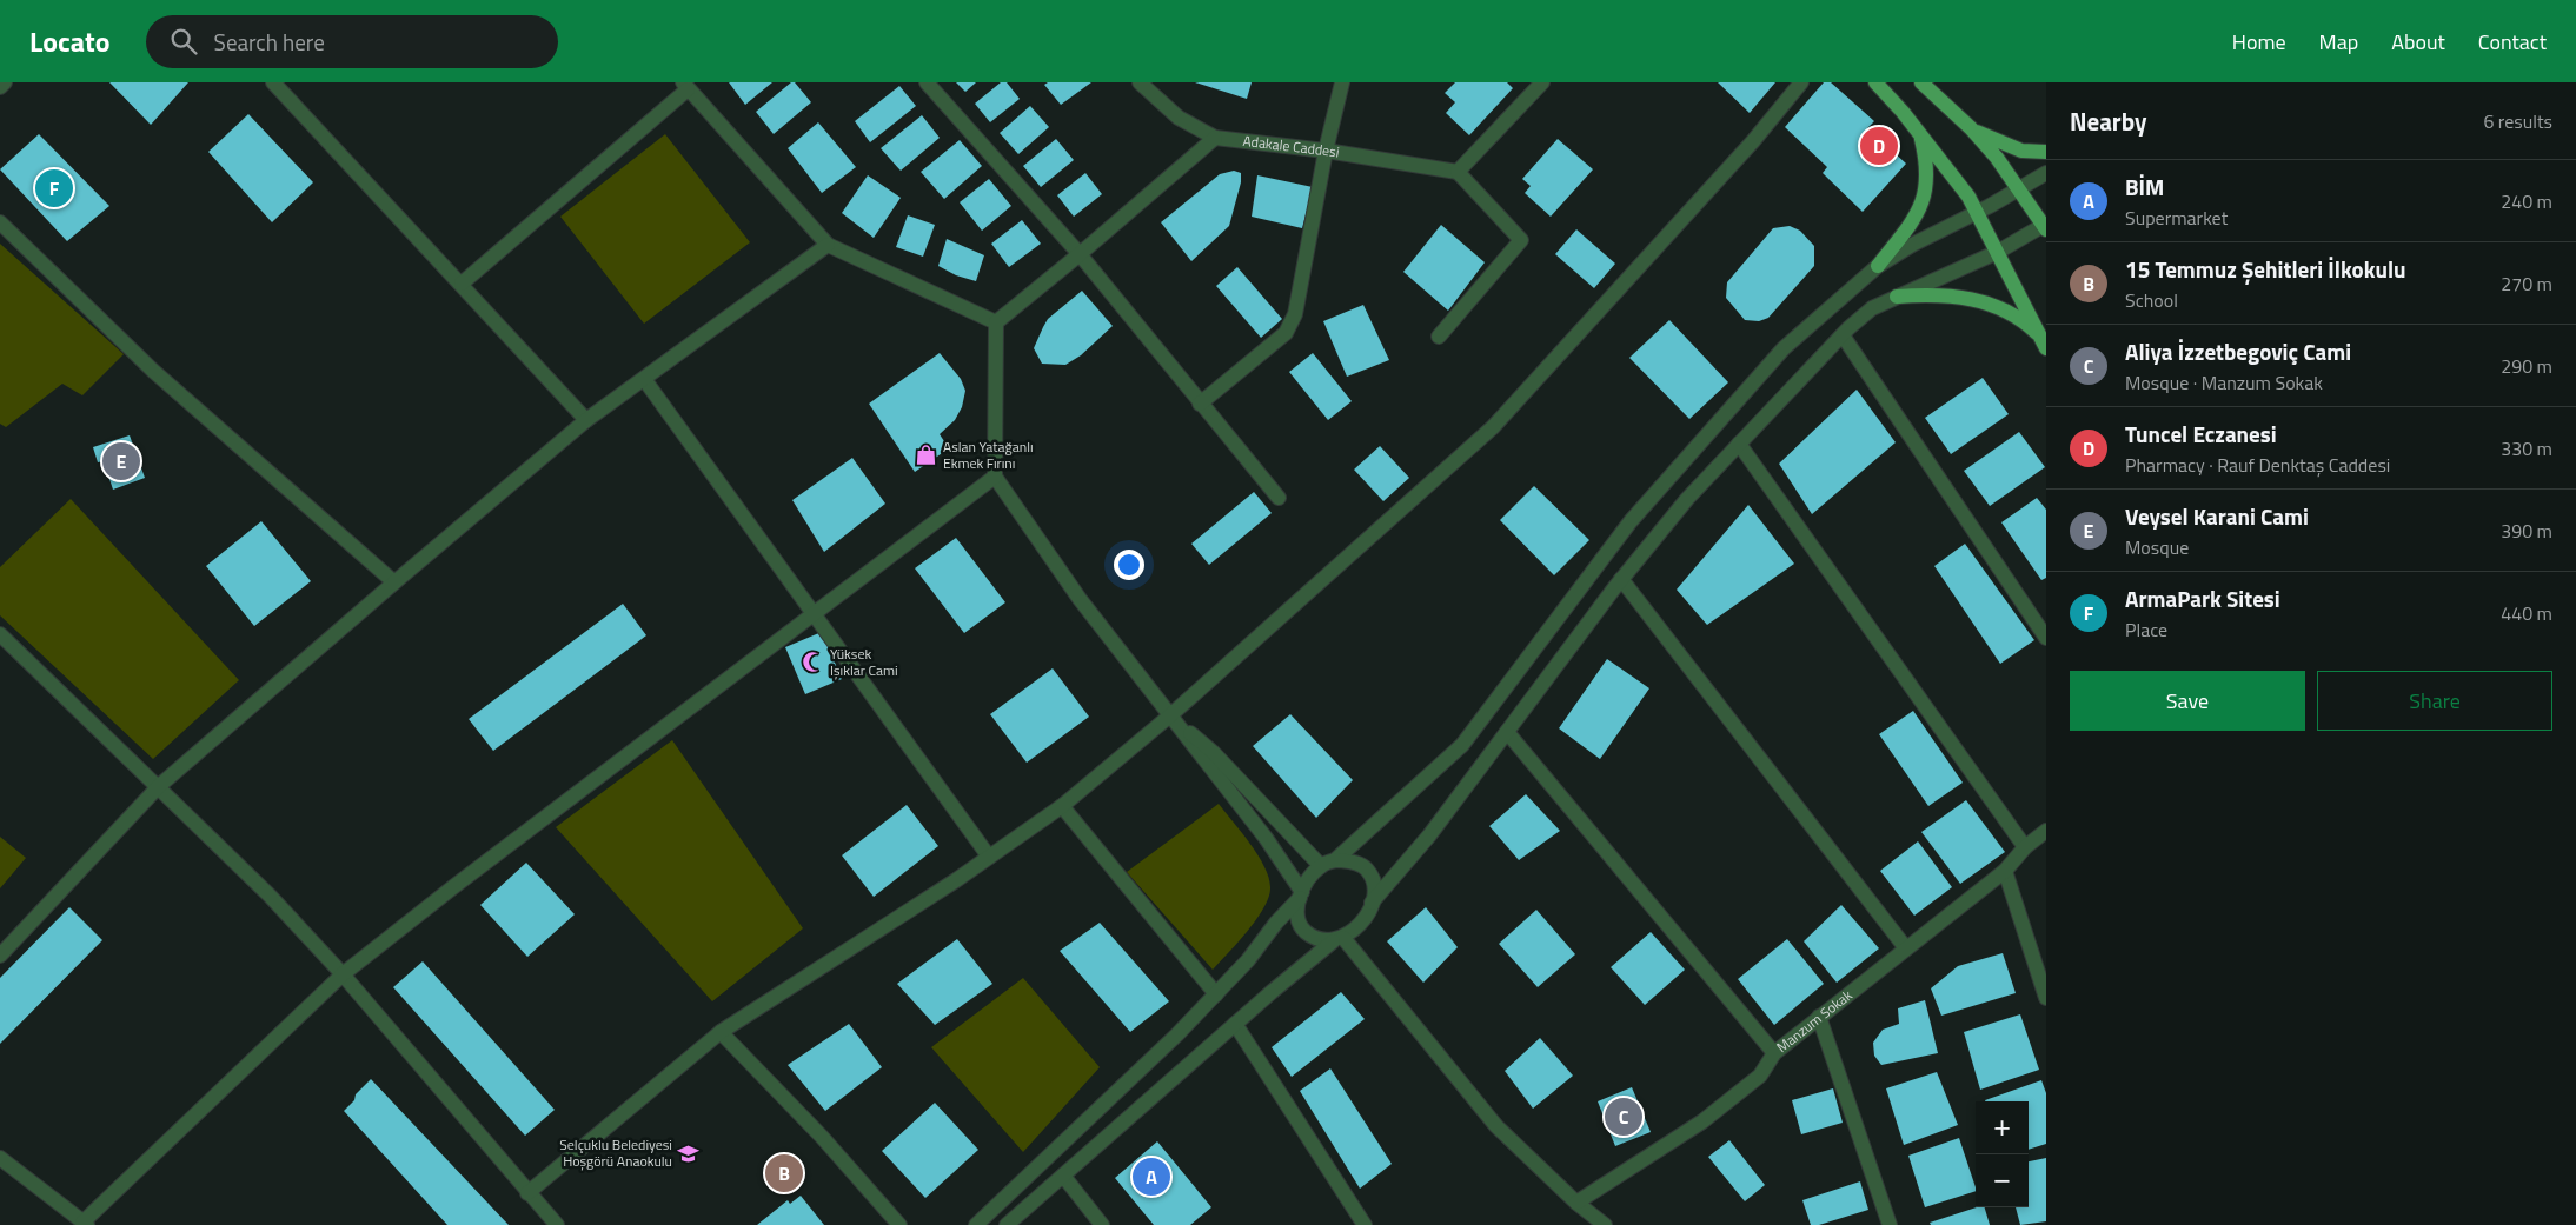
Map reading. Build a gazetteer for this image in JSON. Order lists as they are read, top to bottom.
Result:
{
  "streets": {
    "street": ["Adakale Caddesi", "Manzum Sokak"]
  },
  "places": {
    "shop": ["Aslan Yatağanlı Ekmek Fırını"],
    "mosque": ["Yüksek Işıklar Cami"],
    "school or university": ["Selçuklu Belediyesi Hoşgörü Anaokulu"]
  },
  "page": {
    "header": "Locato",
    "search": "Search here",
    "nav": [
      "Home",
      "Map",
      "About",
      "Contact"
    ],
    "heading": ["Nearby", "6 results"],
    "pins": [
      "D",
      "F",
      "E",
      "C",
      "B",
      "A"
    ],
    "list": [
      {
        "mark": "A",
        "name": "BİM",
        "note": "Supermarket",
        "value": "240 m"
      },
      {
        "mark": "B",
        "name": "15 Temmuz Şehitleri İlkokulu",
        "note": "School",
        "value": "270 m"
      },
      {
        "mark": "C",
        "name": "Aliya İzzetbegoviç Cami",
        "note": "Mosque · Manzum Sokak",
        "value": "290 m"
      },
      {
        "mark": "D",
        "name": "Tuncel Eczanesi",
        "note": "Pharmacy · Rauf Denktaş Caddesi",
        "value": "330 m"
      },
      {
        "mark": "E",
        "name": "Veysel Karani Cami",
        "note": "Mosque",
        "value": "390 m"
      },
      {
        "mark": "F",
        "name": "ArmaPark Sitesi",
        "note": "Place",
        "value": "440 m"
      }
    ],
    "buttons": ["Save", "Share"],
    "map_buttons": ["+", "−"]
  }
}
